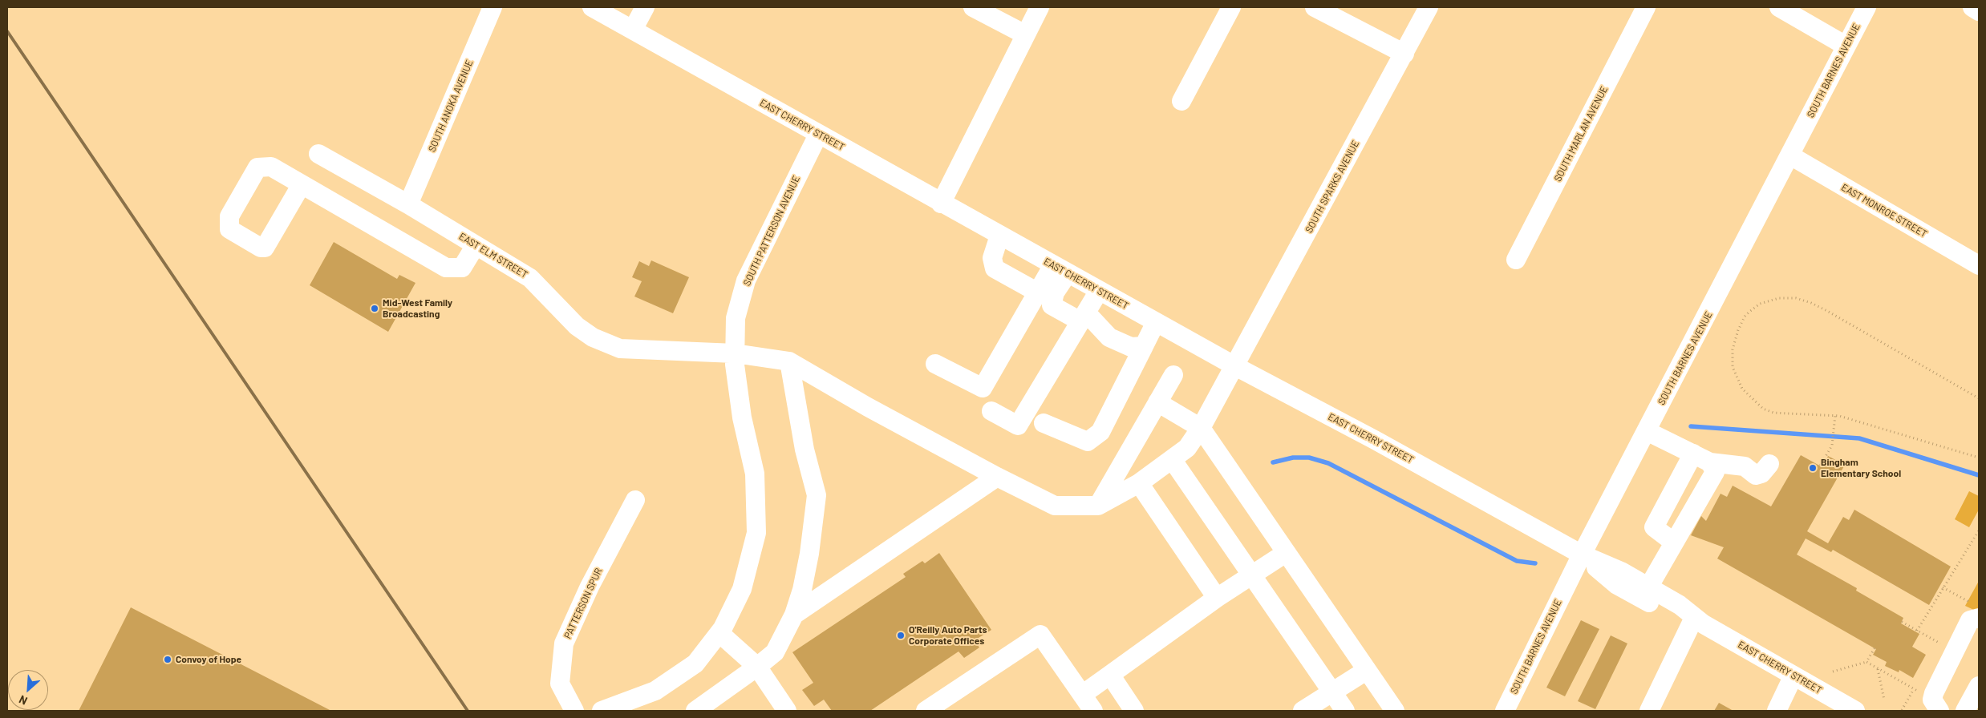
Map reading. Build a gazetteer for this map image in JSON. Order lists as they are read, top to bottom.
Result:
{
  "streets": {
    "street": [
      "SOUTH BARNES AVENUE",
      "SOUTH ANOKA AVENUE",
      "EAST CHERRY STREET",
      "SOUTH MARLAN AVENUE",
      "SOUTH SPARKS AVENUE",
      "EAST MONROE STREET",
      "SOUTH PATTERSON AVENUE",
      "EAST ELM STREET",
      "PATTERSON SPUR"
    ]
  },
  "crossings": [
    ["SOUTH BARNES AVENUE", "EAST CHERRY STREET"],
    ["SOUTH BARNES AVENUE", "EAST MONROE STREET"],
    ["SOUTH ANOKA AVENUE", "EAST ELM STREET"],
    ["EAST CHERRY STREET", "SOUTH SPARKS AVENUE"],
    ["EAST CHERRY STREET", "SOUTH PATTERSON AVENUE"],
    ["SOUTH PATTERSON AVENUE", "EAST ELM STREET"]
  ],
  "places": [
    "Mid-West Family Broadcasting",
    "Bingham Elementary School",
    "O'Reilly Auto Parts Corporate Offices",
    "Convoy of Hope"
  ],
  "north": "bottom left"
}
